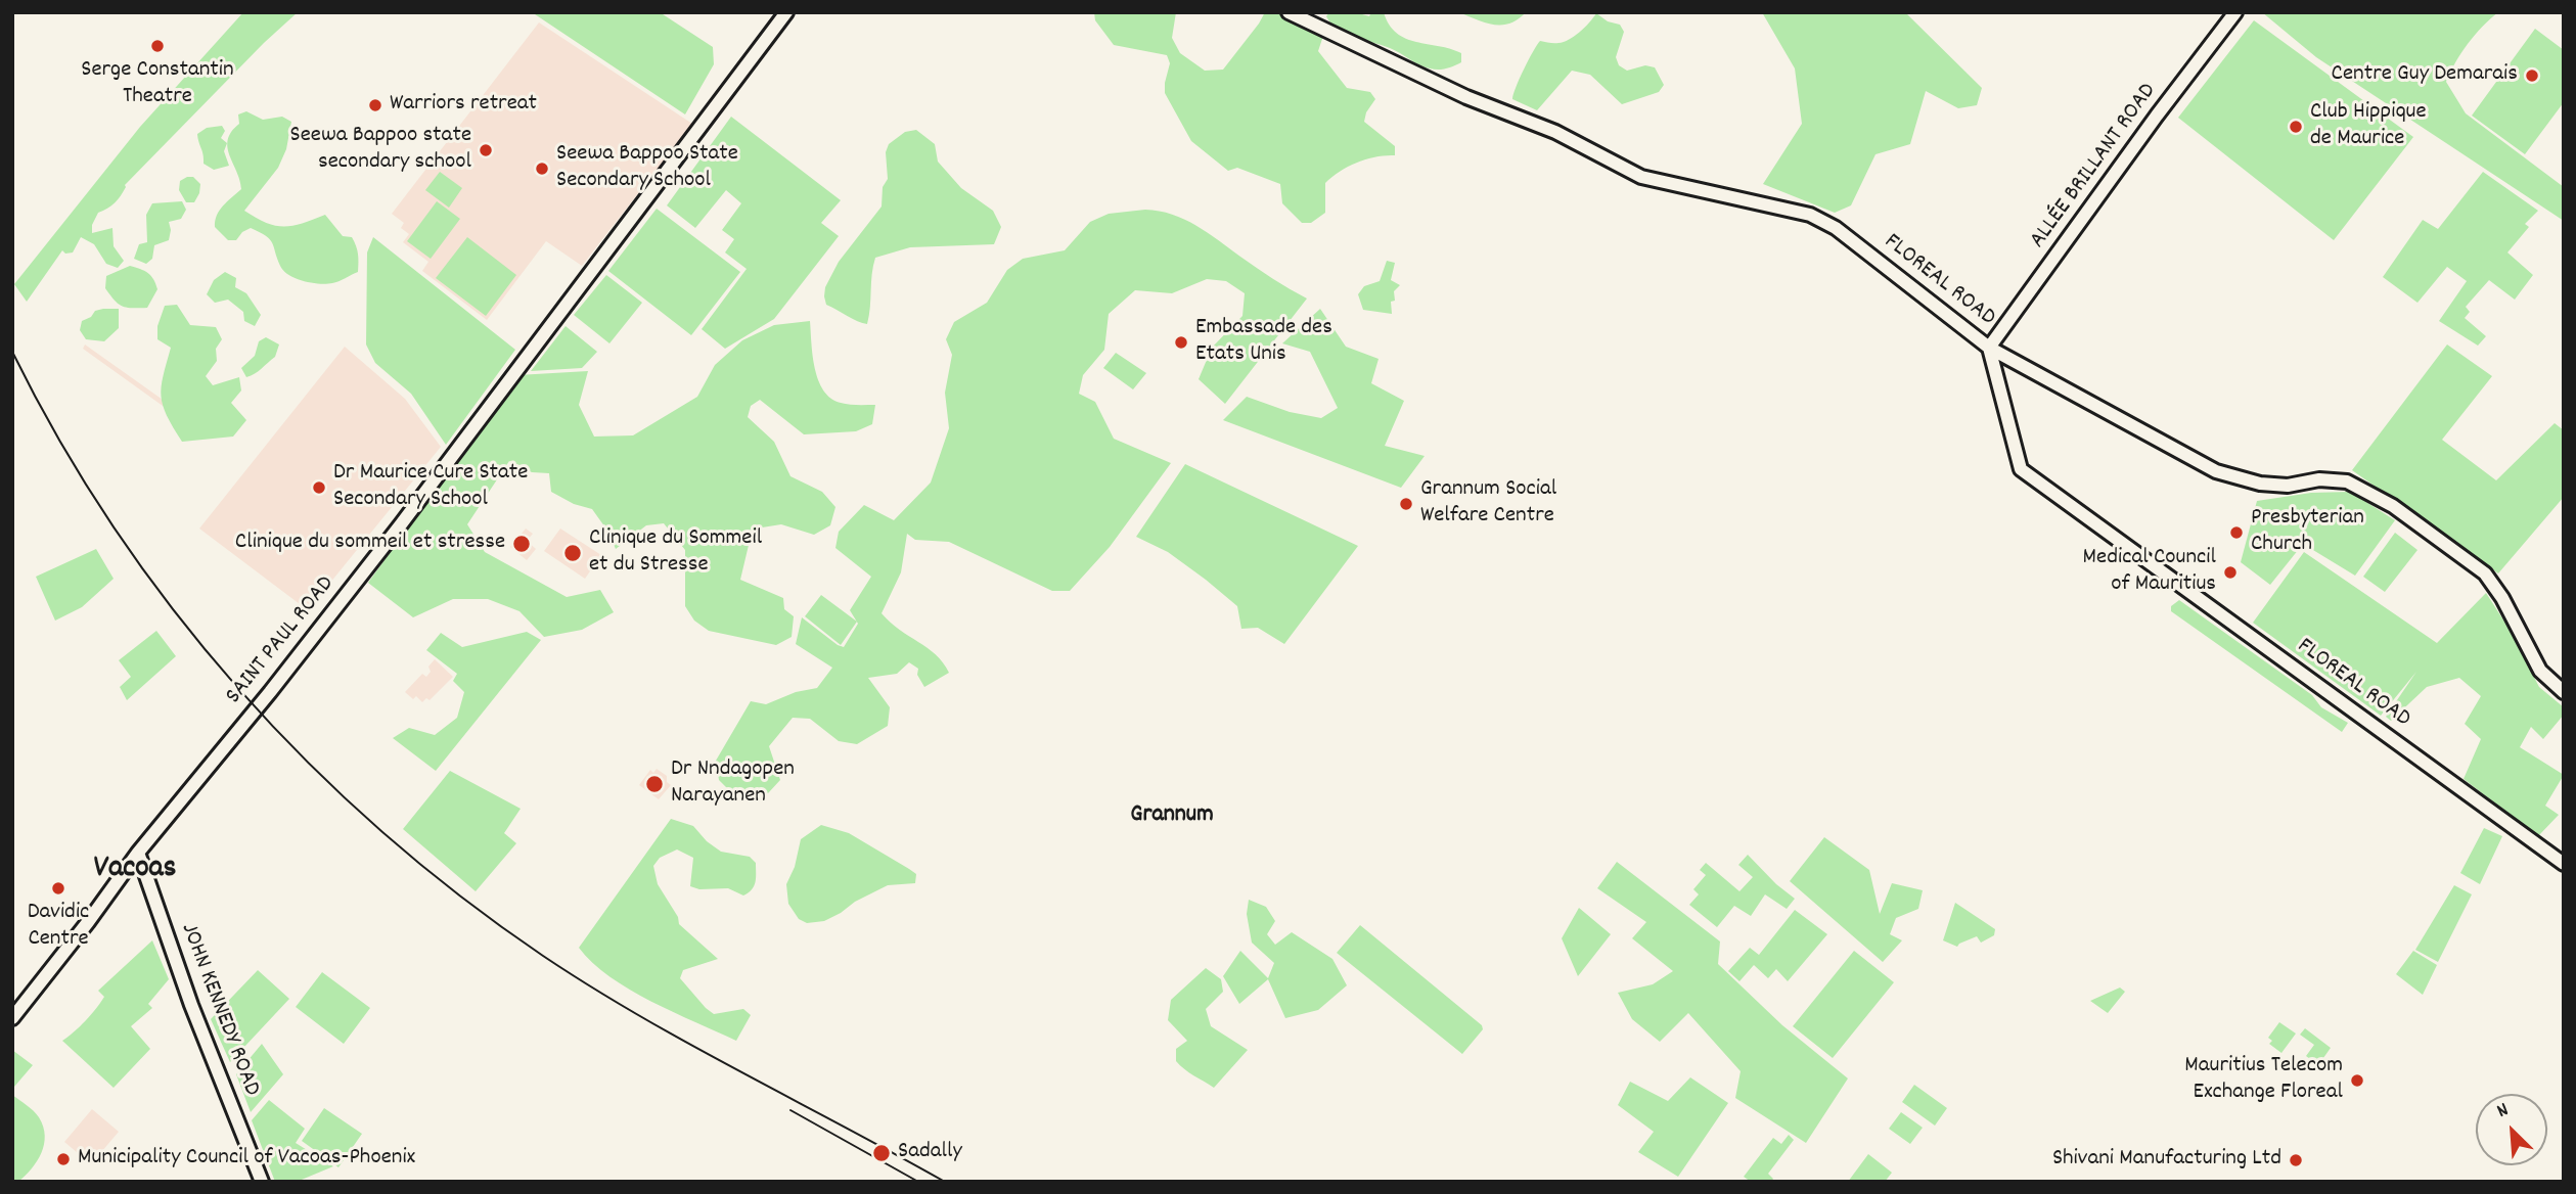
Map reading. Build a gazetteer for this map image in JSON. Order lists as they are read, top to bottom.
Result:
{
  "streets": {
    "main road": [
      "ALLÉE BRILLANT ROAD",
      "FLOREAL ROAD",
      "SAINT PAUL ROAD",
      "JOHN KENNEDY ROAD"
    ]
  },
  "crossings": [
    ["ALLÉE BRILLANT ROAD", "FLOREAL ROAD"],
    ["SAINT PAUL ROAD", "JOHN KENNEDY ROAD"]
  ],
  "districts": ["Grannum", "Vacoas"],
  "places": [
    "Serge Constantin Theatre",
    "Centre Guy Demarais",
    "Warriors retreat",
    "Club Hippique de Maurice",
    "Seewa Bappoo state secondary school",
    "Seewa Bappoo State Secondary School",
    "Embassade des Etats Unis",
    "Dr Maurice Cure State Secondary School",
    "Grannum Social Welfare Centre",
    "Presbyterian Church",
    "Clinique du sommeil et stresse",
    "Clinique du Sommeil et du Stresse",
    "Medical Council of Mauritius",
    "Dr Nndagopen Narayanen",
    "Davidic Centre",
    "Mauritius Telecom Exchange Floreal",
    "Sadally",
    "Municipality Council of Vacoas-Phoenix",
    "Shivani Manufacturing Ltd"
  ],
  "north": "top left"
}
